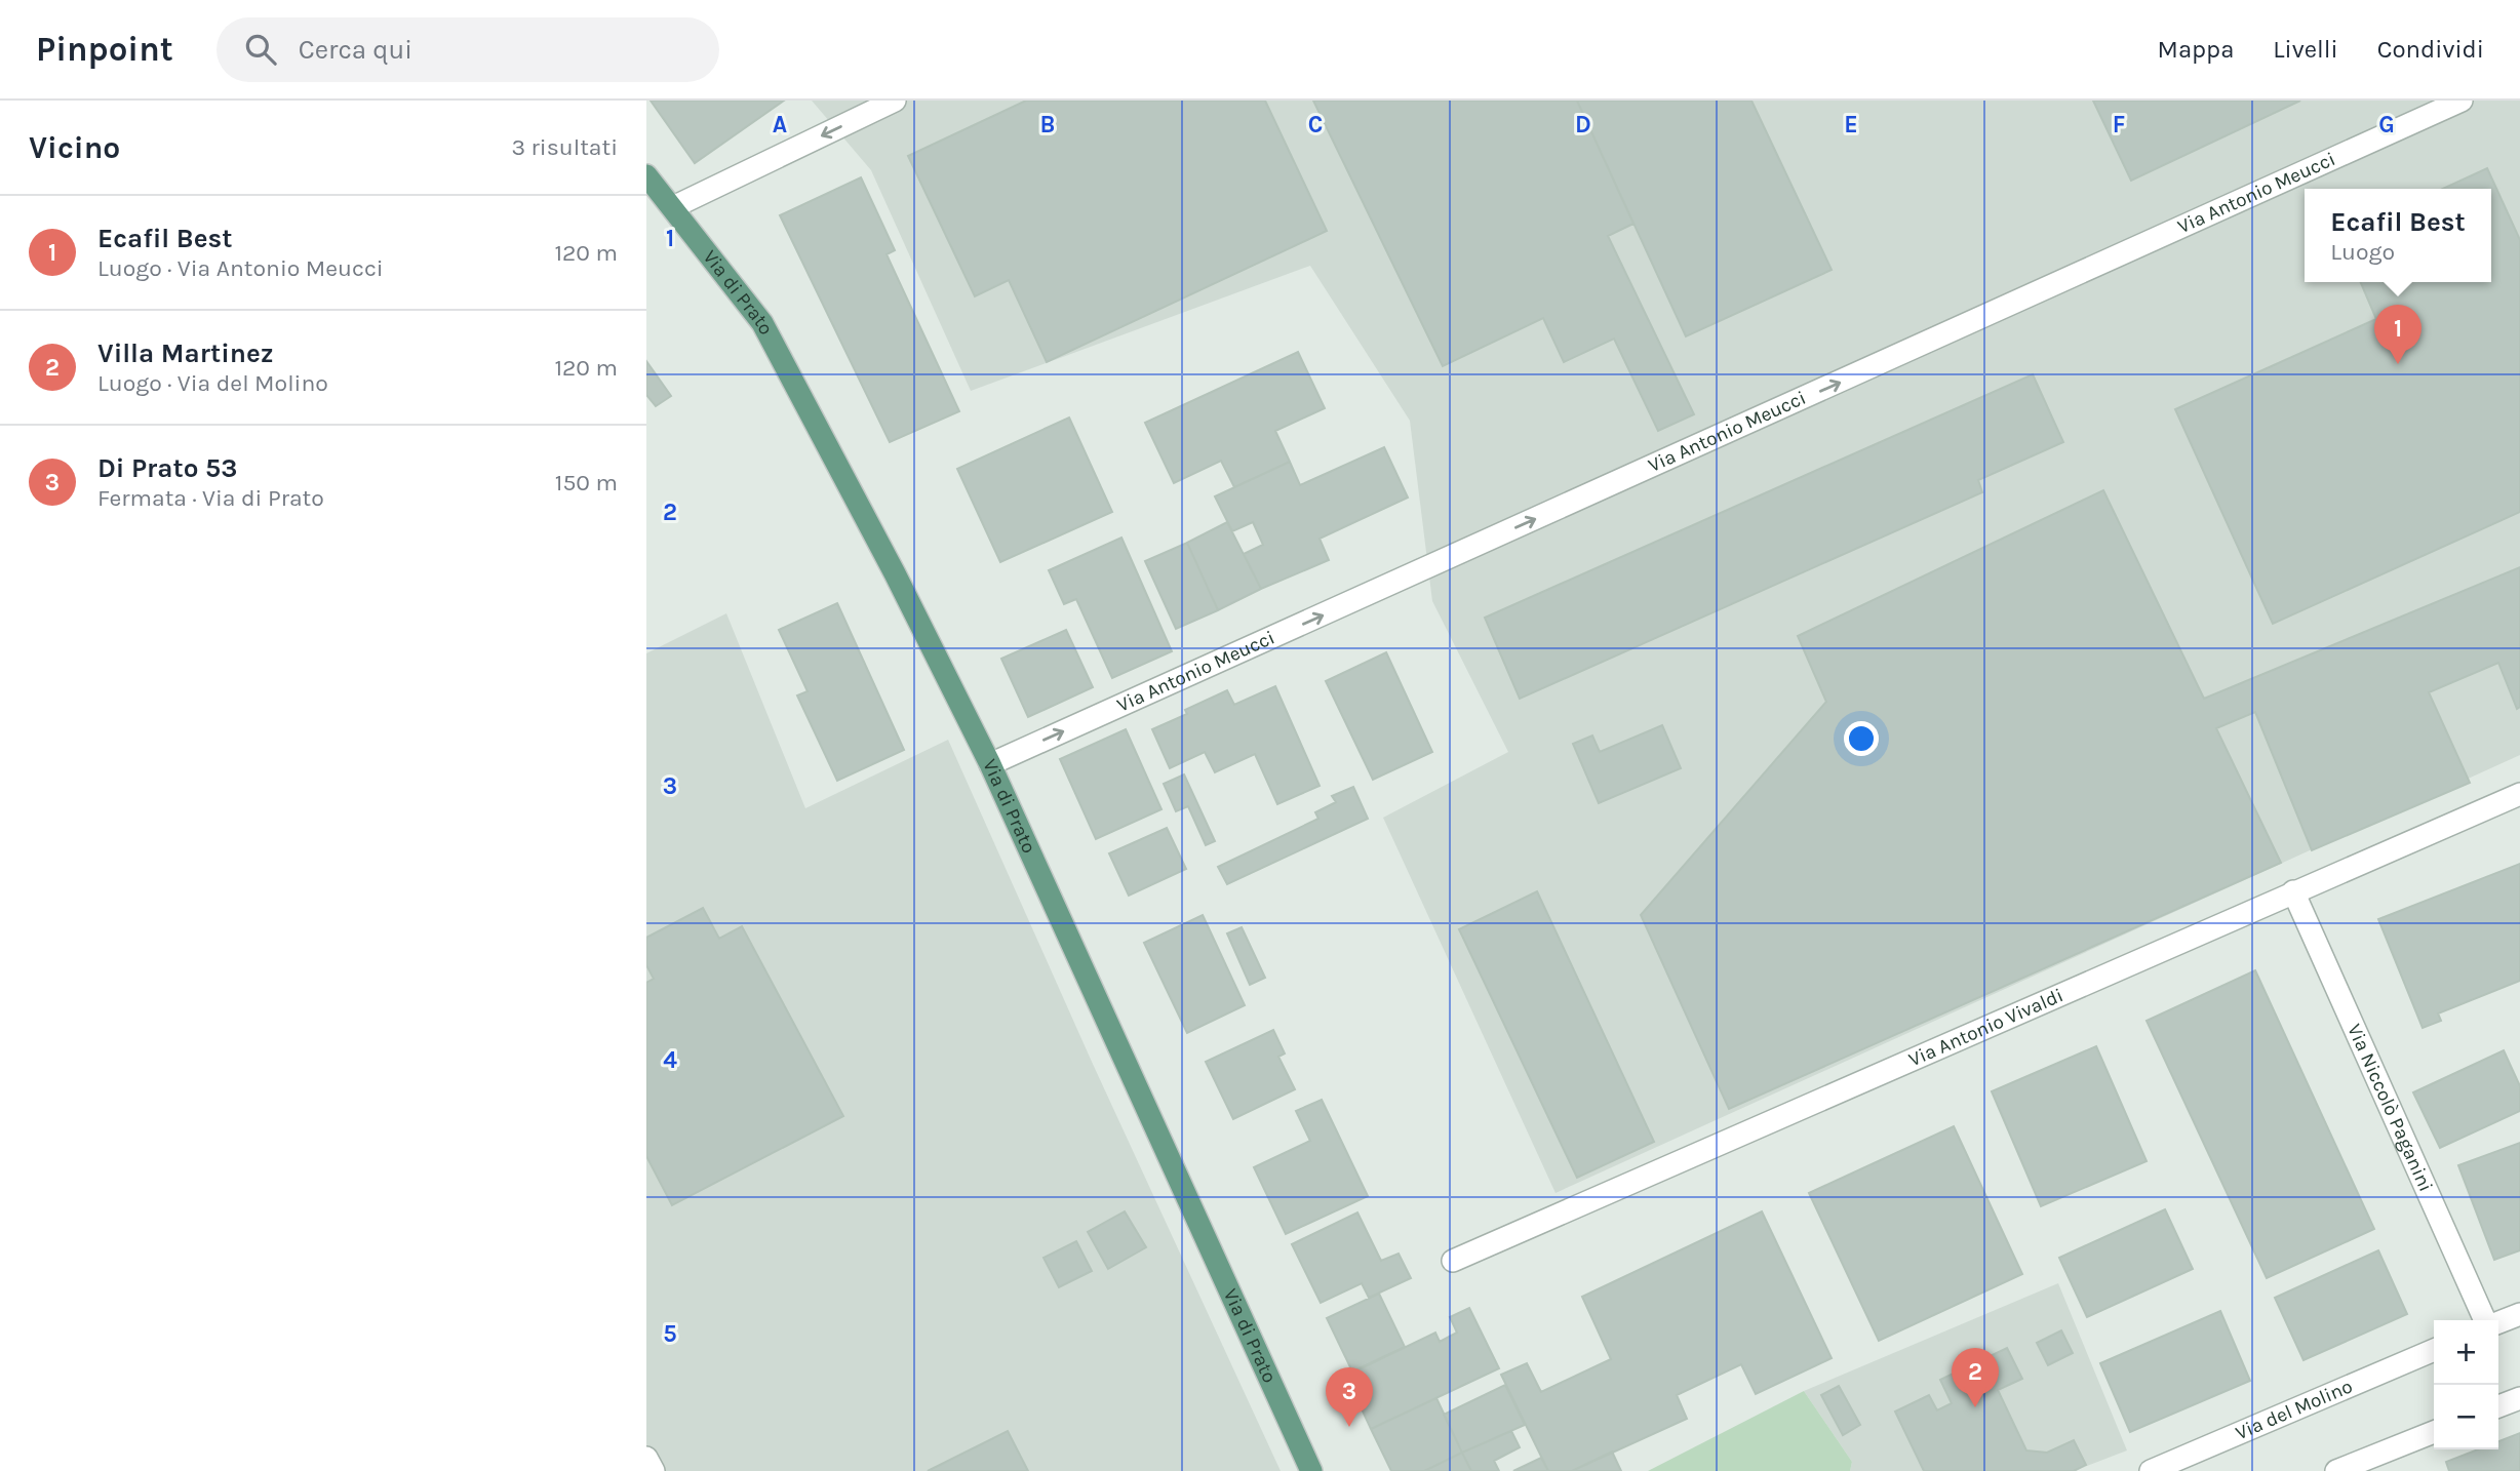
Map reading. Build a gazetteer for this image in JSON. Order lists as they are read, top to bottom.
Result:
{
  "streets": {
    "main road": ["Via di Prato"],
    "street": [
      "Via Antonio Meucci",
      "Via Antonio Vivaldi",
      "Via Niccolò Paganini",
      "Via del Molino"
    ]
  },
  "crossings": [
    ["Via Antonio Meucci", "Via di Prato"],
    ["Via Antonio Vivaldi", "Via Niccolò Paganini"]
  ],
  "one_way": ["Via Antonio Meucci"],
  "page": {
    "header": "Pinpoint",
    "search": "Cerca qui",
    "nav": ["Mappa", "Livelli", "Condividi"],
    "heading": ["Vicino", "3 risultati"],
    "popup": ["Ecafil Best", "Luogo"],
    "list": [
      {
        "mark": "1",
        "name": "Ecafil Best",
        "note": "Luogo · Via Antonio Meucci",
        "value": "120 m"
      },
      {
        "mark": "2",
        "name": "Villa Martinez",
        "note": "Luogo · Via del Molino",
        "value": "120 m"
      },
      {
        "mark": "3",
        "name": "Di Prato 53",
        "note": "Fermata · Via di Prato",
        "value": "150 m"
      }
    ],
    "pins": ["1", "2", "3"],
    "map_buttons": ["+", "−"]
  },
  "grid": {
    "columns": [
      "A",
      "B",
      "C",
      "D",
      "E",
      "F",
      "G"
    ],
    "rows": [
      "1",
      "2",
      "3",
      "4",
      "5"
    ]
  }
}
